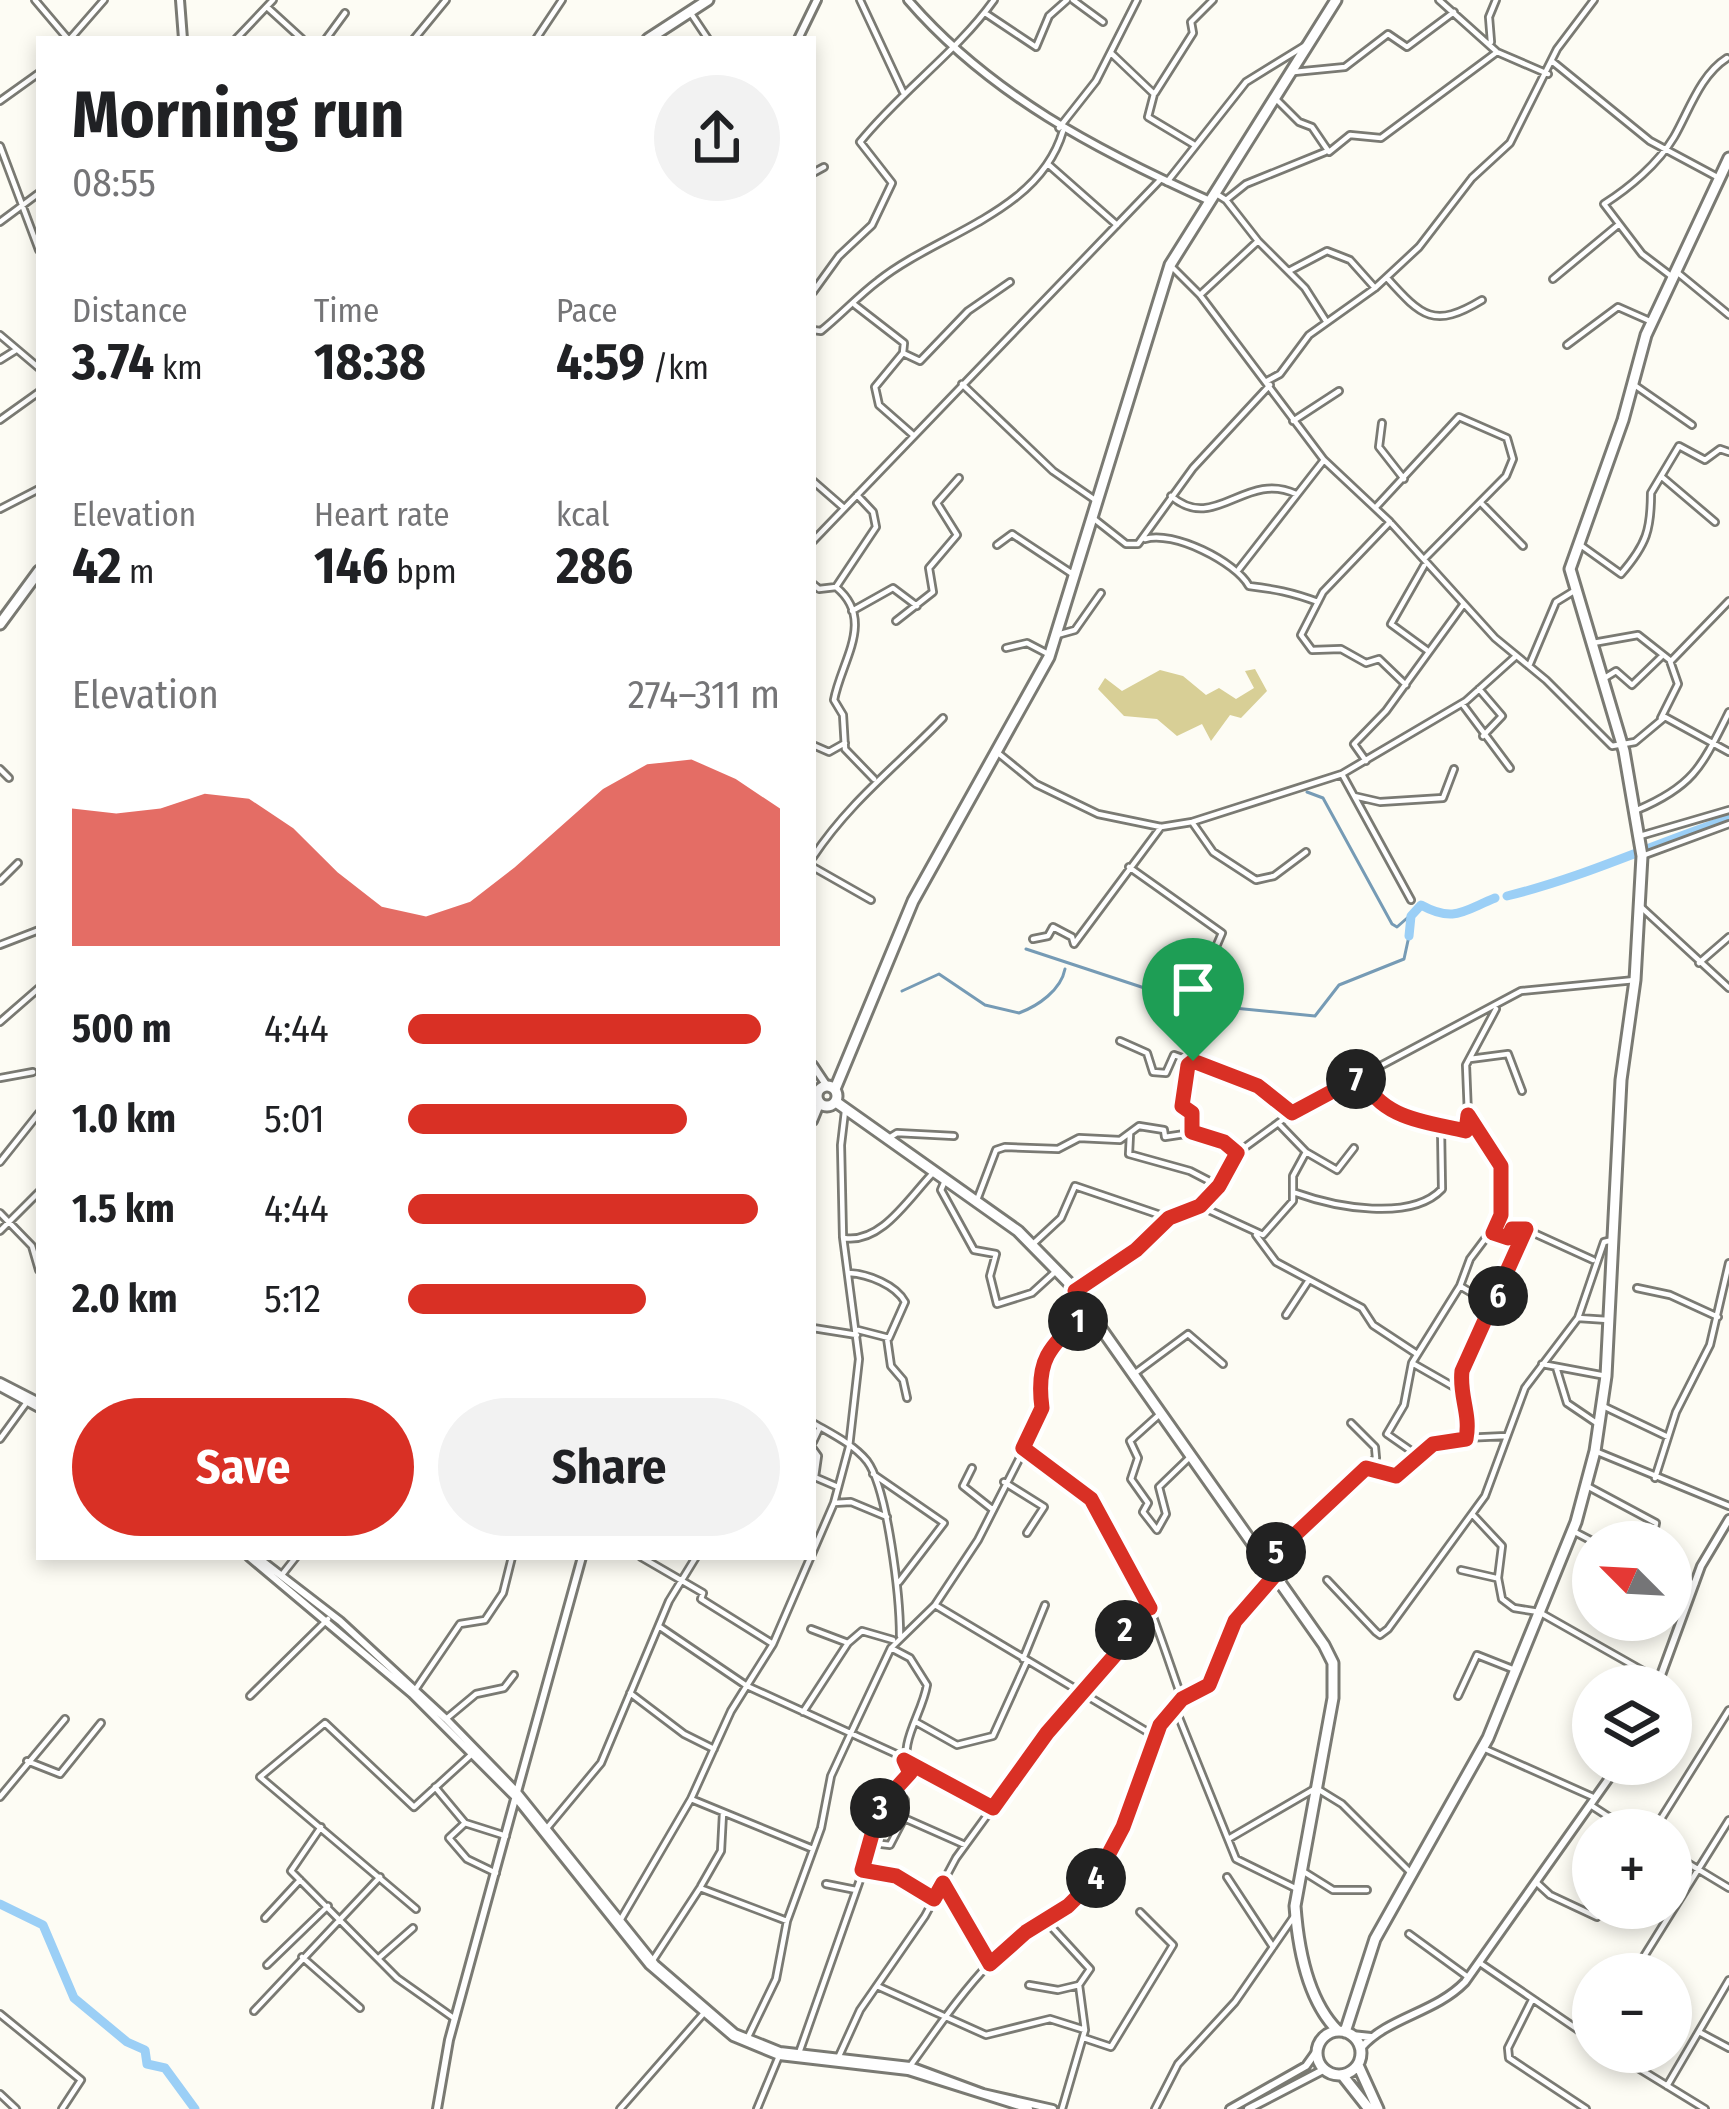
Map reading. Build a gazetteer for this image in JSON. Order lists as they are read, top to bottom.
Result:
{
  "north": "top left",
  "page": {
    "heading": ["Morning run", "08:55"],
    "stats": [
      ["Distance", "3.74 km"],
      ["Time", "18:38"],
      ["Pace", "4:59 /km"],
      ["Elevation", "42 m"],
      ["Heart rate", "146 bpm"],
      ["kcal", "286"]
    ],
    "chart": ["Elevation", "274–311 m"],
    "list": [
      {
        "name": "500 m",
        "note": "4:44"
      },
      {
        "name": "1.0 km",
        "note": "5:01"
      },
      {
        "name": "1.5 km",
        "note": "4:44"
      },
      {
        "name": "2.0 km",
        "note": "5:12"
      }
    ],
    "pins": [
      "7",
      "6",
      "1",
      "5",
      "2",
      "3",
      "4"
    ],
    "buttons": ["Save", "Share"],
    "map_buttons": ["+", "−"]
  }
}
